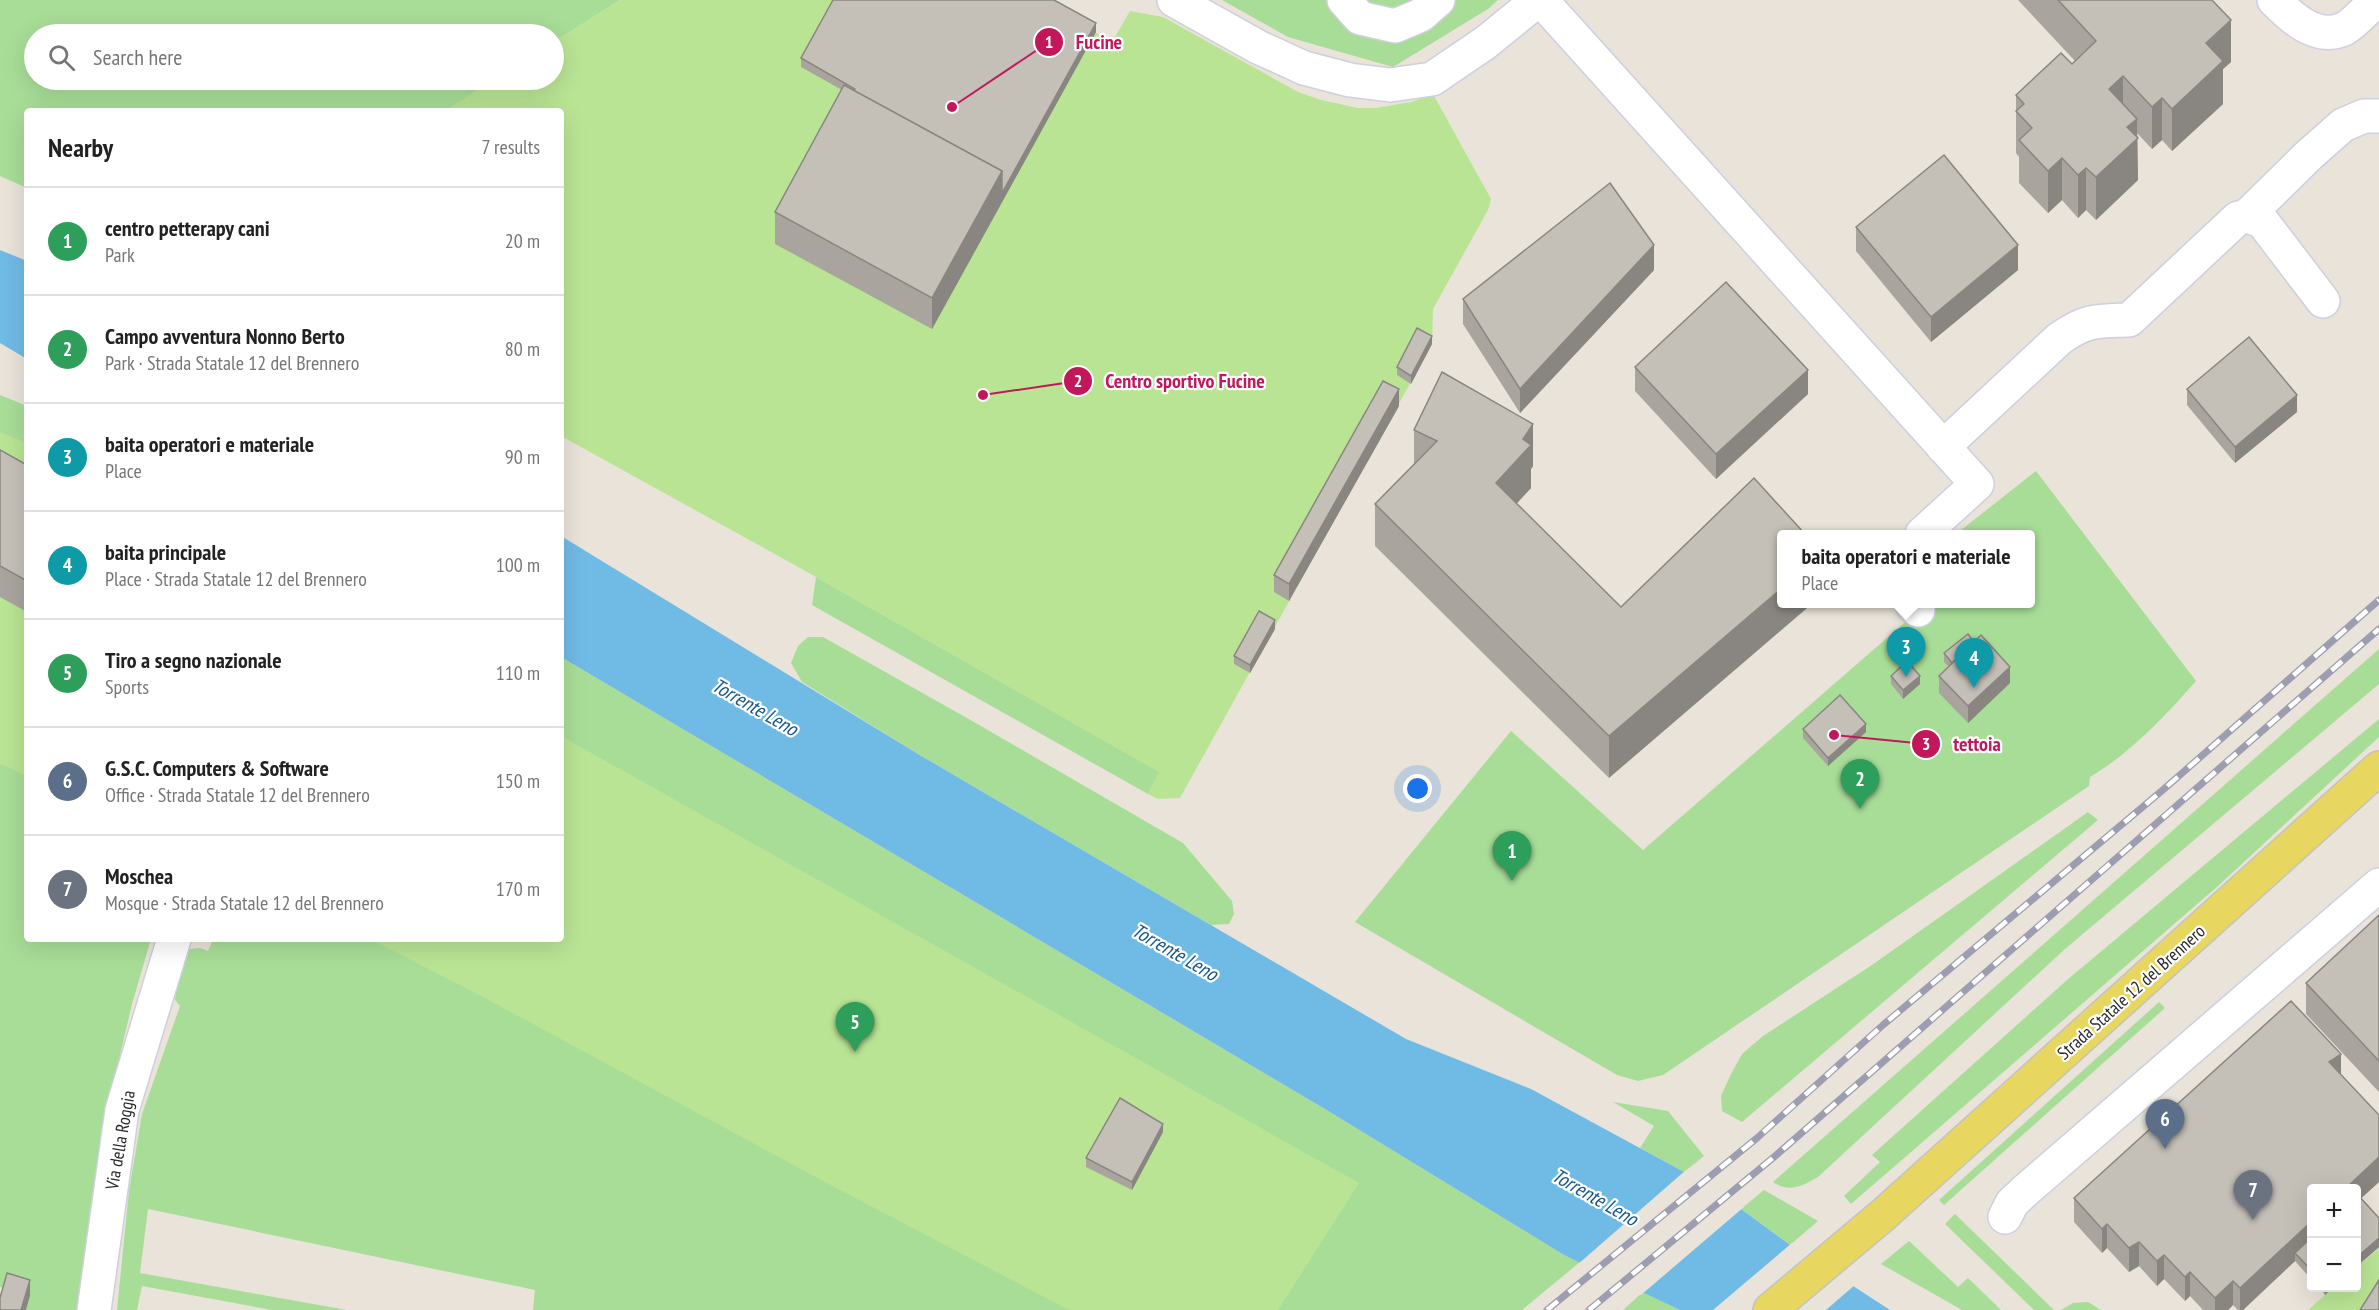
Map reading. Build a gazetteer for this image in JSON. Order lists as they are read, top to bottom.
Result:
{
  "streets": {
    "main road": ["Strada Statale 12 del Brennero"],
    "street": ["Via della Roggia"]
  },
  "water": ["Torrente Leno"],
  "places": ["Fucine", "Centro sportivo Fucine", "tettoia"],
  "page": {
    "search": "Search here",
    "heading": ["Nearby", "7 results"],
    "list": [
      {
        "mark": "1",
        "name": "centro petterapy cani",
        "note": "Park",
        "value": "20 m"
      },
      {
        "mark": "2",
        "name": "Campo avventura Nonno Berto",
        "note": "Park · Strada Statale 12 del Brennero",
        "value": "80 m"
      },
      {
        "mark": "3",
        "name": "baita operatori e materiale",
        "note": "Place",
        "value": "90 m"
      },
      {
        "mark": "4",
        "name": "baita principale",
        "note": "Place · Strada Statale 12 del Brennero",
        "value": "100 m"
      },
      {
        "mark": "5",
        "name": "Tiro a segno nazionale",
        "note": "Sports",
        "value": "110 m"
      },
      {
        "mark": "6",
        "name": "G.S.C. Computers & Software",
        "note": "Office · Strada Statale 12 del Brennero",
        "value": "150 m"
      },
      {
        "mark": "7",
        "name": "Moschea",
        "note": "Mosque · Strada Statale 12 del Brennero",
        "value": "170 m"
      }
    ],
    "popup": ["baita operatori e materiale", "Place"],
    "pins": [
      "3",
      "4",
      "2",
      "1",
      "5",
      "6",
      "7"
    ],
    "map_buttons": ["+", "−"]
  }
}
